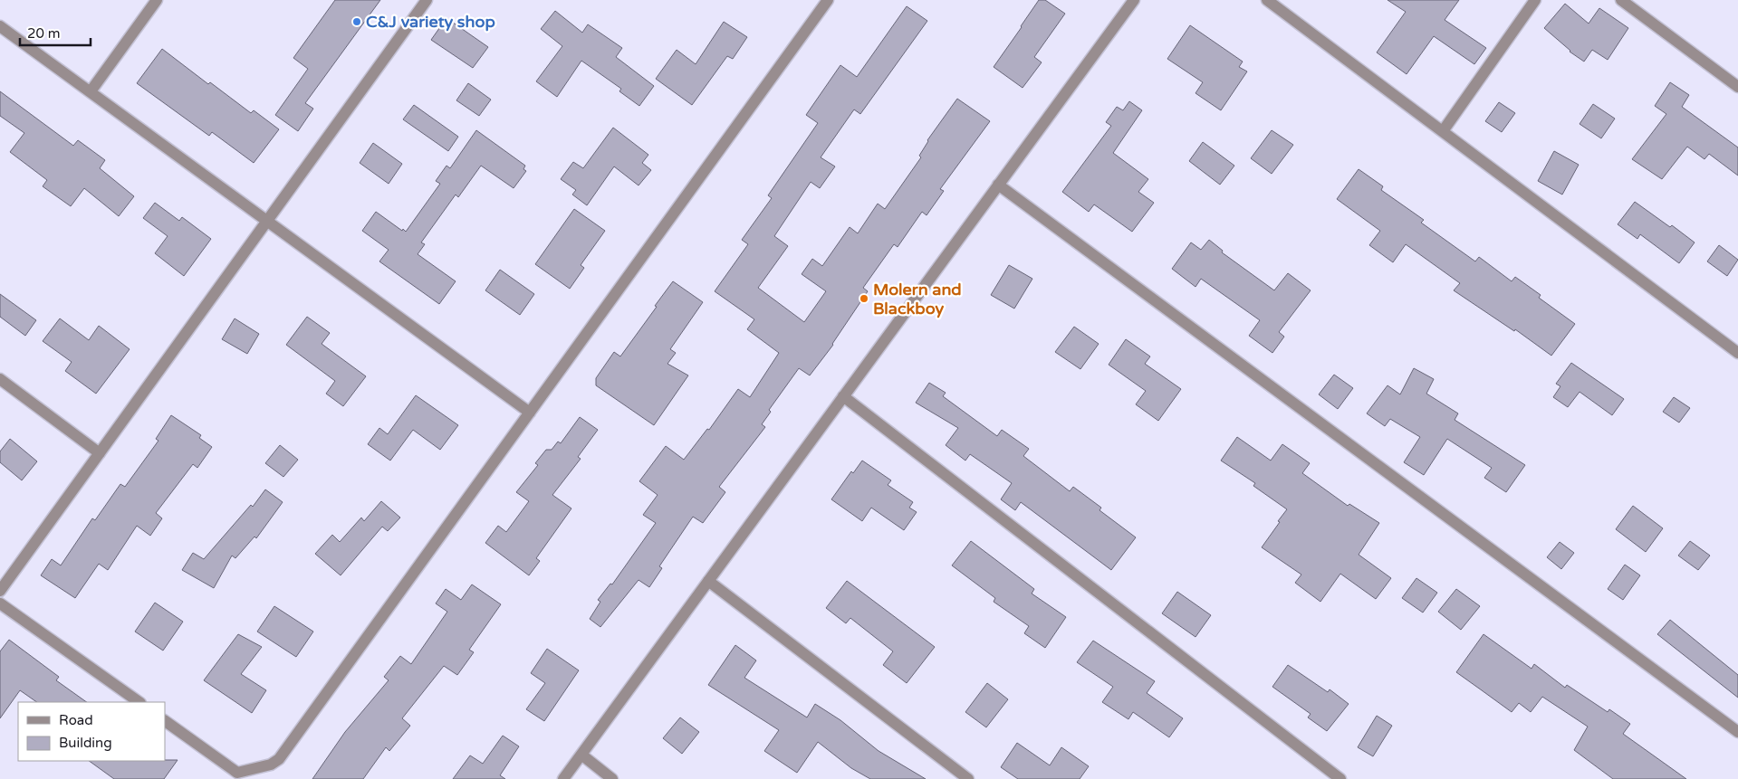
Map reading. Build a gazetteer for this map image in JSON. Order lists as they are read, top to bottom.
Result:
{
  "places": ["C&J variety shop", "Molern and Blackboy"],
  "legend": ["Road", "Building"],
  "scale_bar": "20 m"
}
